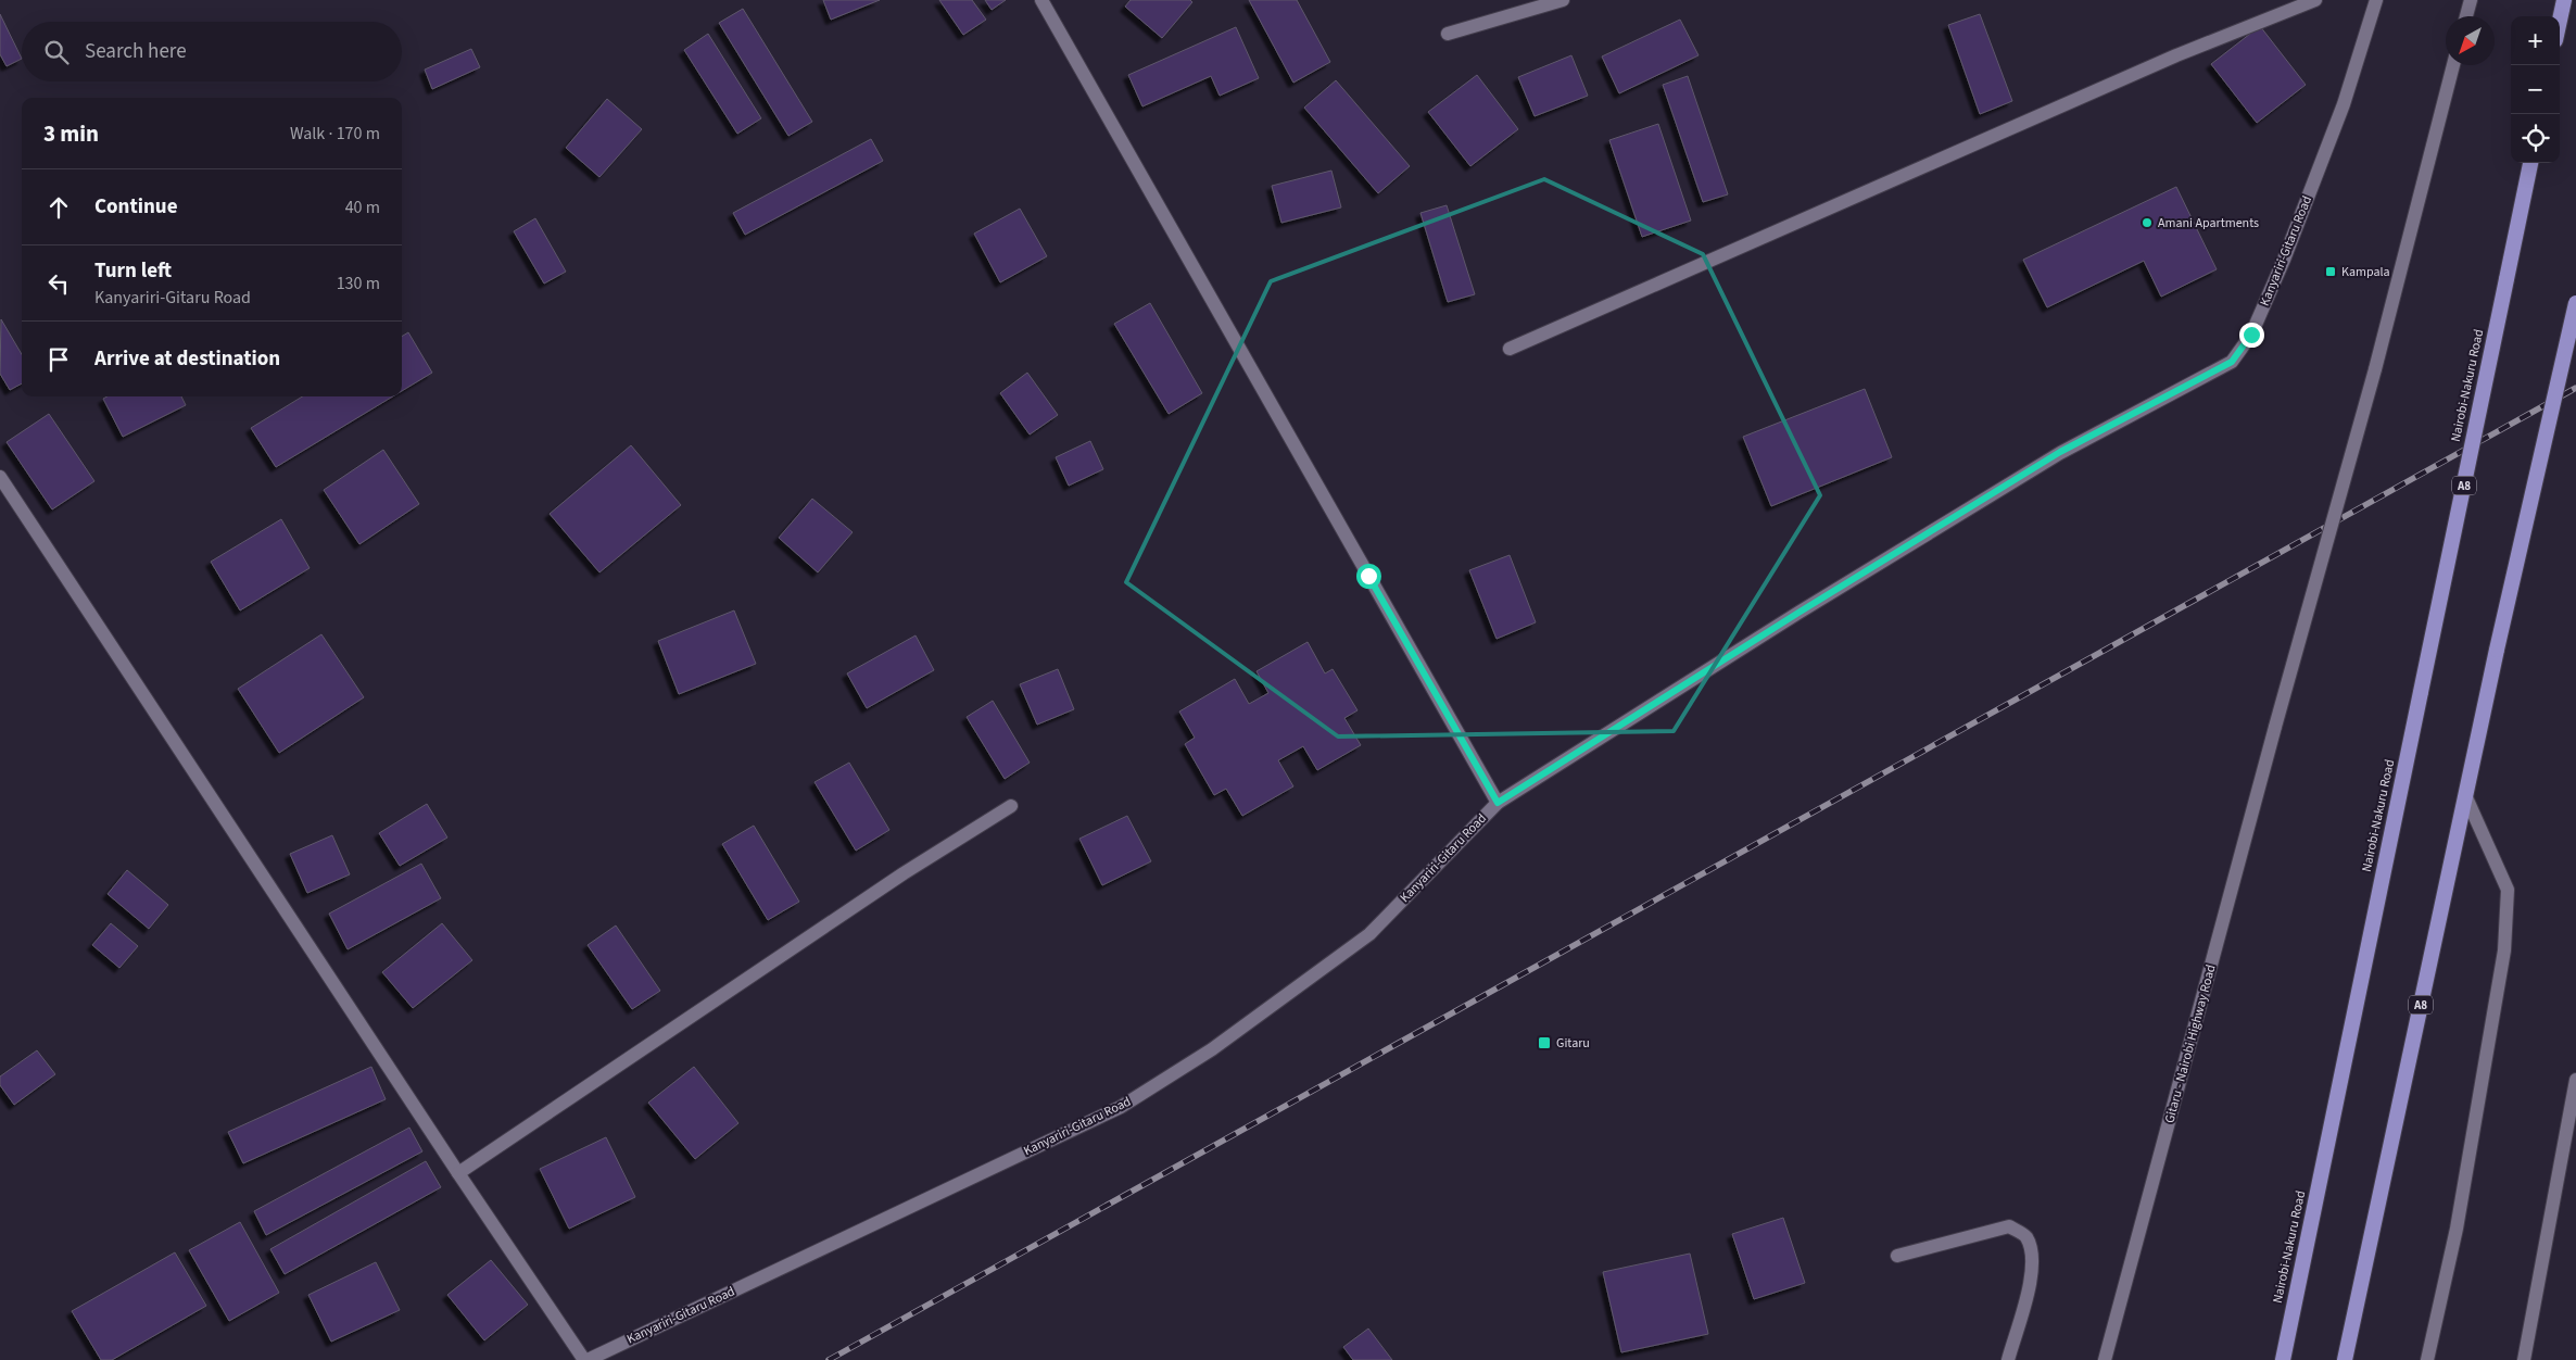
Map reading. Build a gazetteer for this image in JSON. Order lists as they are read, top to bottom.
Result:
{
  "streets": {
    "highway": ["Nairobi-Nakuru Road", "A8"],
    "street": ["Kanyariri-Gitaru Road", "Gitaru - Nairobi Highway Road"]
  },
  "places": {
    "other": ["Amani Apartments"],
    "transit": ["Kampala", "Gitaru"]
  },
  "north": "bottom left",
  "page": {
    "map_buttons": ["+", "−"],
    "search": "Search here",
    "heading": ["3 min", "Walk · 170 m"],
    "list": [
      ["Continue", "40 m"],
      ["Turn left", "Kanyariri-Gitaru Road", "130 m"],
      "Arrive at destination"
    ]
  }
}
